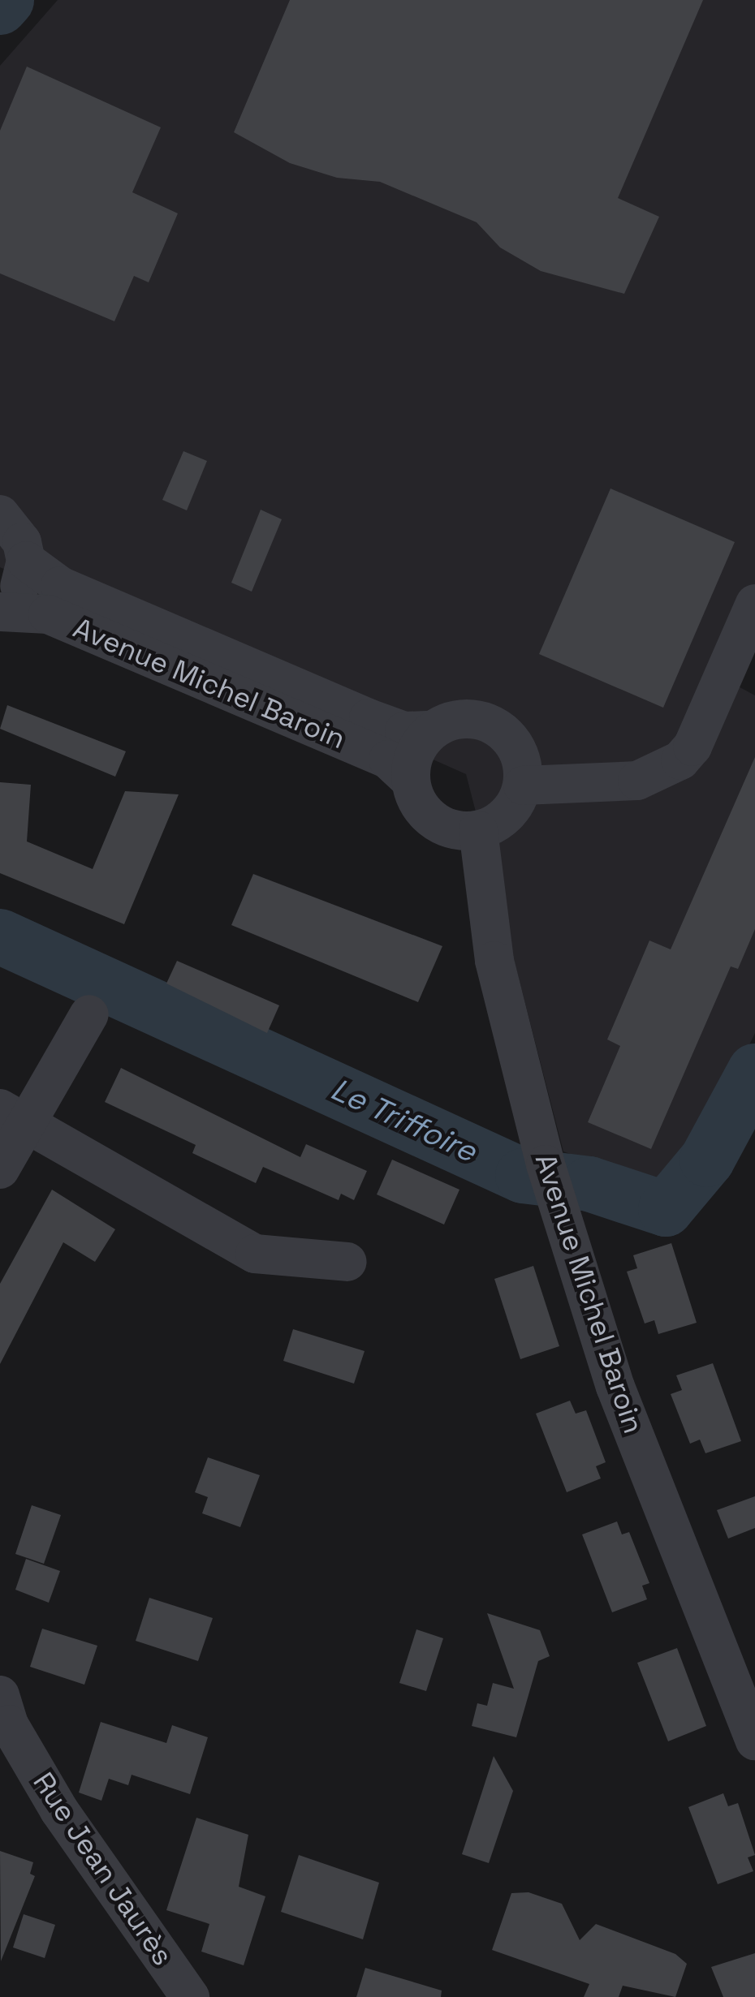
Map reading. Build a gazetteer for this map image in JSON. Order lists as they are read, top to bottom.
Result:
{
  "streets": {
    "street": ["Avenue Michel Baroin", "Rue Jean Jaurès"]
  },
  "water": ["Le Triffoire"]
}
